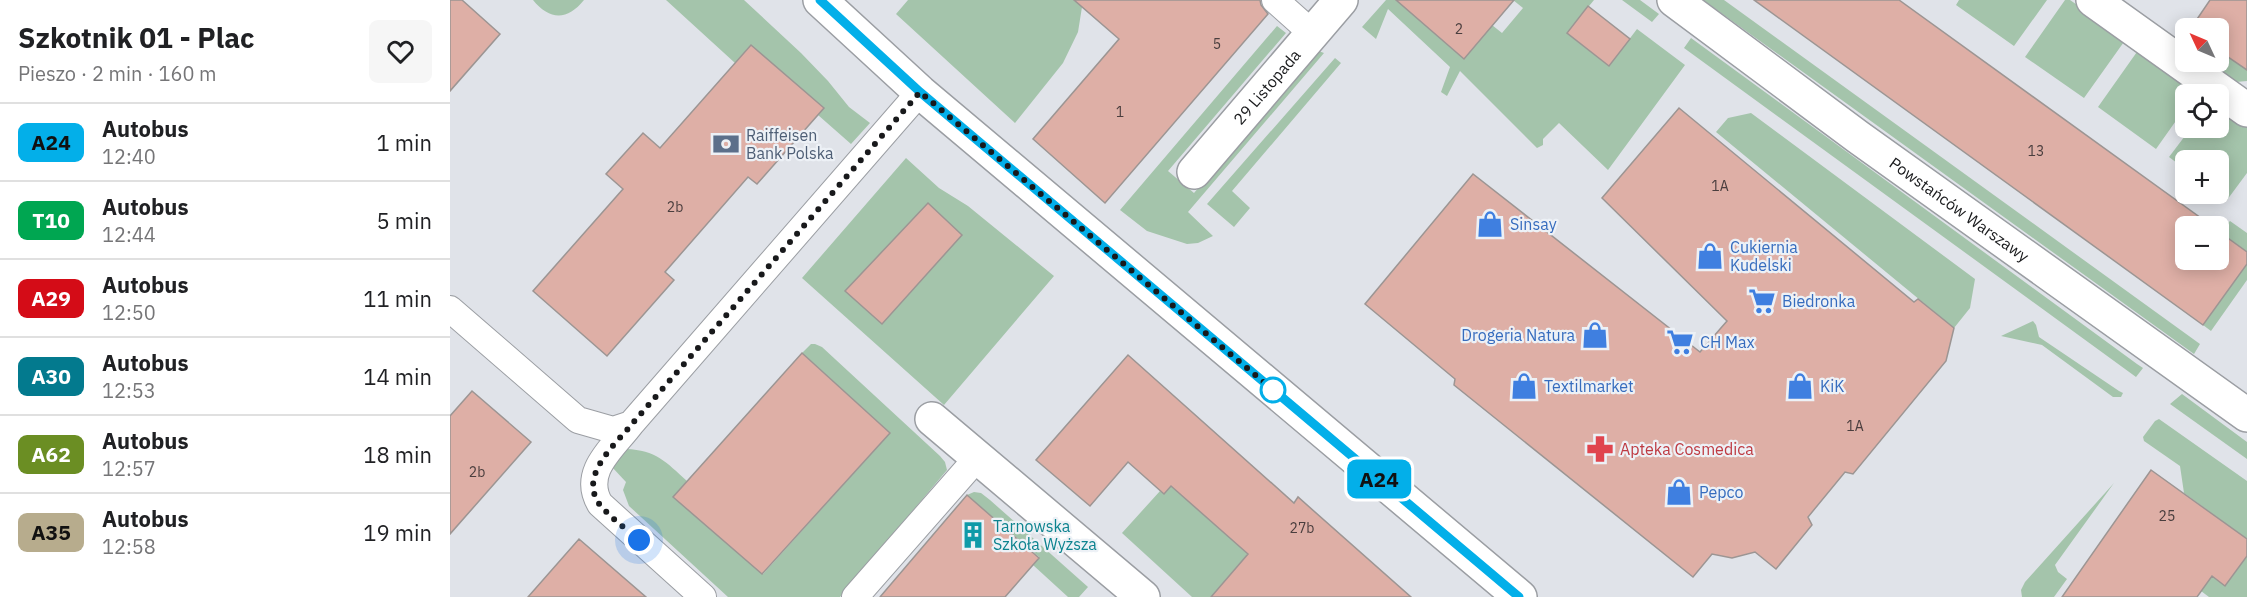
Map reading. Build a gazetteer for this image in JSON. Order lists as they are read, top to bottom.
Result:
{
  "streets": {
    "street": ["29 Listopada", "Powstańców Warszawy"]
  },
  "places": {
    "bank": ["Raiffeisen Bank Polska"],
    "shop": [
      "Sinsay",
      "Cukiernia Kudelski",
      "Drogeria Natura",
      "Textilmarket",
      "KiK",
      "Pepco"
    ],
    "supermarket": ["Biedronka", "CH Max"],
    "pharmacy": ["Apteka Cosmedica"],
    "building": ["Tarnowska Szkoła Wyższa"]
  },
  "lines": ["bus line A24"],
  "house_numbers": [
    "2",
    "5",
    "1",
    "13",
    "1A",
    "2b",
    "1A",
    "2b",
    "25",
    "27b"
  ],
  "north": "top left",
  "page": {
    "heading": ["Szkotnik 01 - Plac", "Pieszo · 2 min · 160 m"],
    "on_map": "A24",
    "map_buttons": ["+", "−"],
    "list": [
      {
        "mark": "A24",
        "name": "Autobus",
        "note": "12:40",
        "value": "1 min"
      },
      {
        "mark": "T10",
        "name": "Autobus",
        "note": "12:44",
        "value": "5 min"
      },
      {
        "mark": "A29",
        "name": "Autobus",
        "note": "12:50",
        "value": "11 min"
      },
      {
        "mark": "A30",
        "name": "Autobus",
        "note": "12:53",
        "value": "14 min"
      },
      {
        "mark": "A62",
        "name": "Autobus",
        "note": "12:57",
        "value": "18 min"
      },
      {
        "mark": "A35",
        "name": "Autobus",
        "note": "12:58",
        "value": "19 min"
      }
    ]
  }
}
